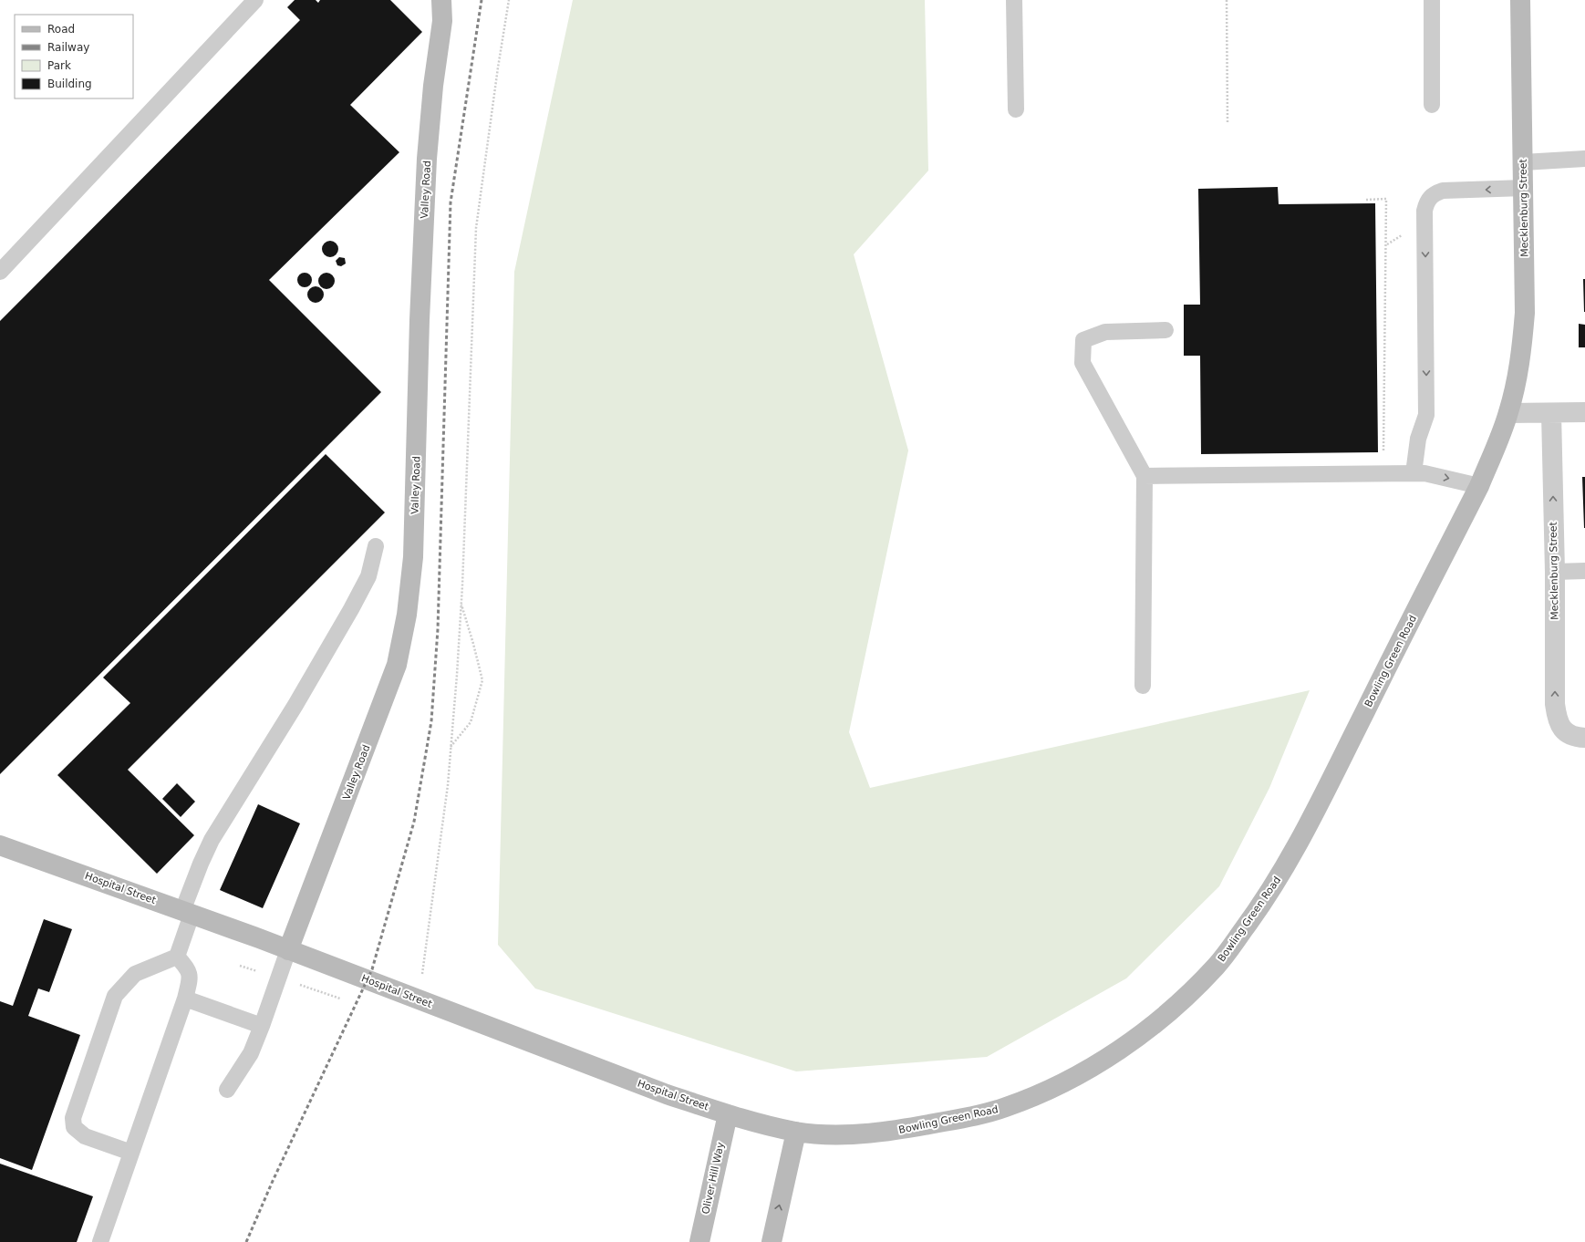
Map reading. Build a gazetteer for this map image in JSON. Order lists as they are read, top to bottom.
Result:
{
  "streets": {
    "street": [
      "Valley Road",
      "Mecklenburg Street",
      "Bowling Green Road",
      "Hospital Street",
      "Oliver Hill Way"
    ]
  },
  "crossings": [
    ["Valley Road", "Hospital Street"],
    ["Mecklenburg Street", "Bowling Green Road"],
    ["Bowling Green Road", "Hospital Street"],
    ["Hospital Street", "Oliver Hill Way"]
  ],
  "one_way": ["Mecklenburg Street"],
  "legend": [
    "Road",
    "Railway",
    "Park",
    "Building"
  ]
}
